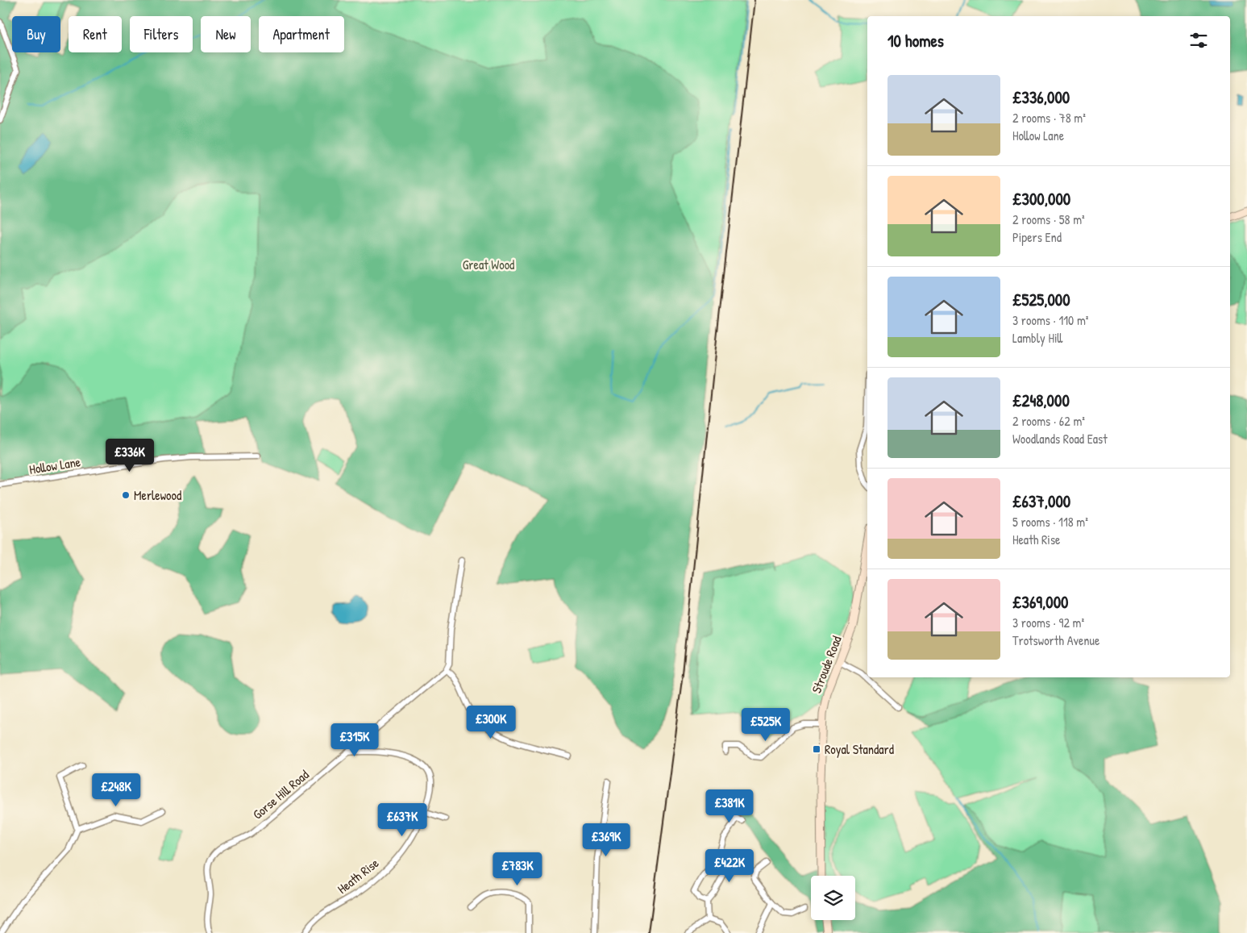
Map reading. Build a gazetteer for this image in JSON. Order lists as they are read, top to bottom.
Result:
{
  "streets": {
    "street": [
      "Hollow Lane",
      "Stroude Road",
      "Gorse Hill Road",
      "Heath Rise"
    ]
  },
  "crossings": [
    ["Gorse Hill Road", "Heath Rise"]
  ],
  "parks": ["Great Wood"],
  "places": {
    "other": ["Merlewood"],
    "transit": ["Royal Standard"]
  },
  "page": {
    "chip": [
      "Buy",
      "Rent",
      "Filters",
      "New",
      "Apartment"
    ],
    "heading": "10 homes",
    "list": [
      {
        "name": "£336,000",
        "note": "2 rooms · 78 m² · Hollow Lane"
      },
      {
        "name": "£300,000",
        "note": "2 rooms · 58 m² · Pipers End"
      },
      {
        "name": "£525,000",
        "note": "3 rooms · 110 m² · Lambly Hill"
      },
      {
        "name": "£248,000",
        "note": "2 rooms · 62 m² · Woodlands Road East"
      },
      {
        "name": "£637,000",
        "note": "5 rooms · 118 m² · Heath Rise"
      },
      {
        "name": "£369,000",
        "note": "3 rooms · 92 m² · Trotsworth Avenue"
      }
    ],
    "price": [
      "£336K",
      "£300K",
      "£525K",
      "£315K",
      "£248K",
      "£381K",
      "£637K",
      "£369K",
      "£422K",
      "£783K"
    ]
  }
}
